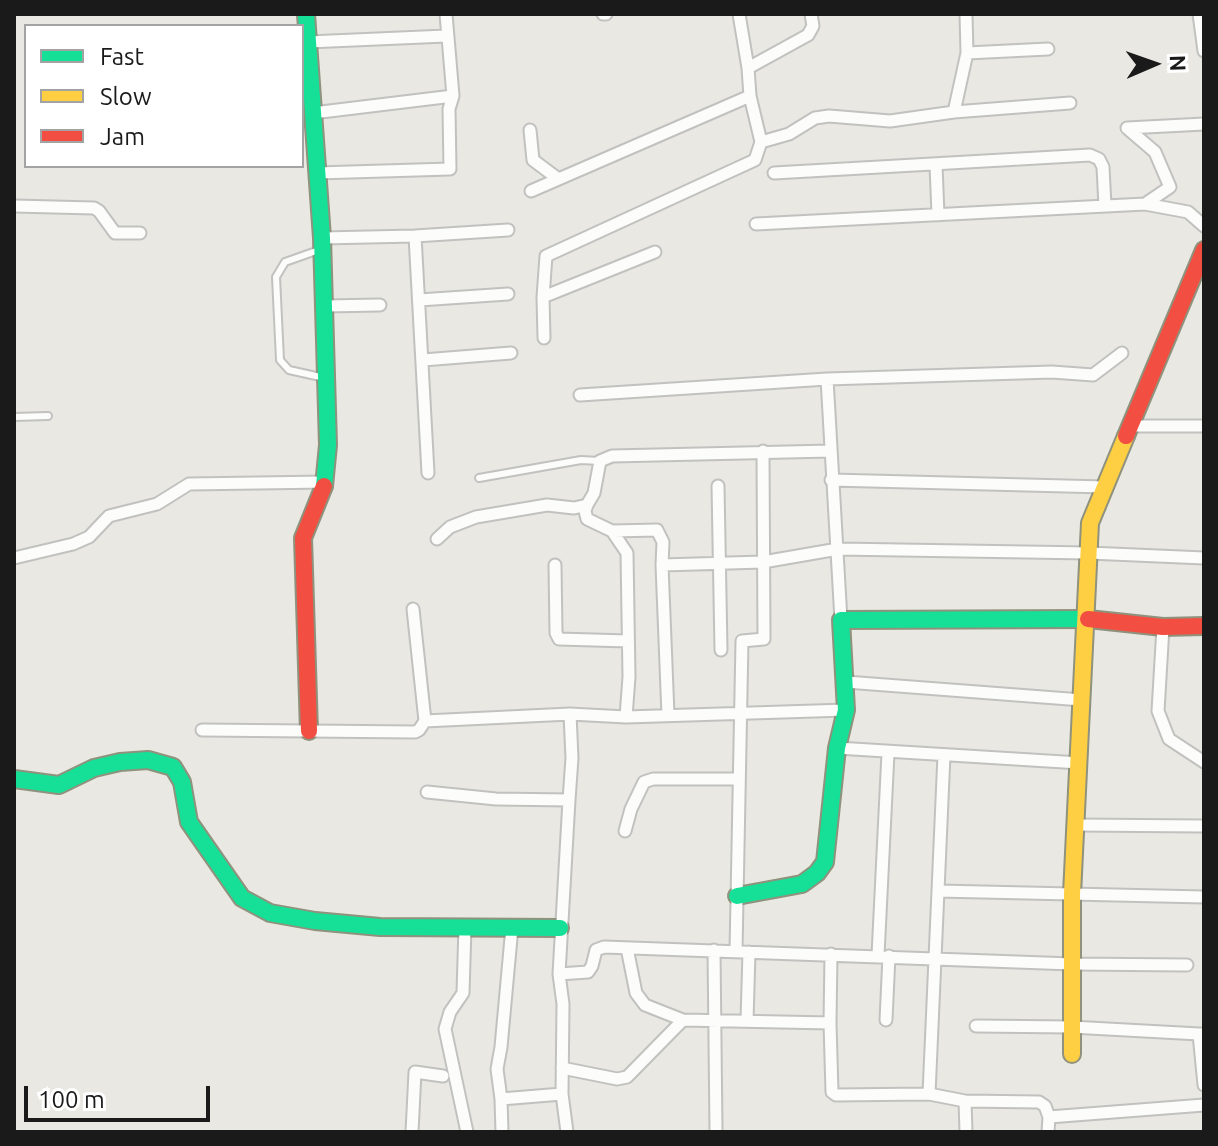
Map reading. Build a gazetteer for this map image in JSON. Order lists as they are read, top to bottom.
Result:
{
  "legend": ["Fast", "Slow", "Jam"],
  "scale_bar": "100 m",
  "north": "right"
}
